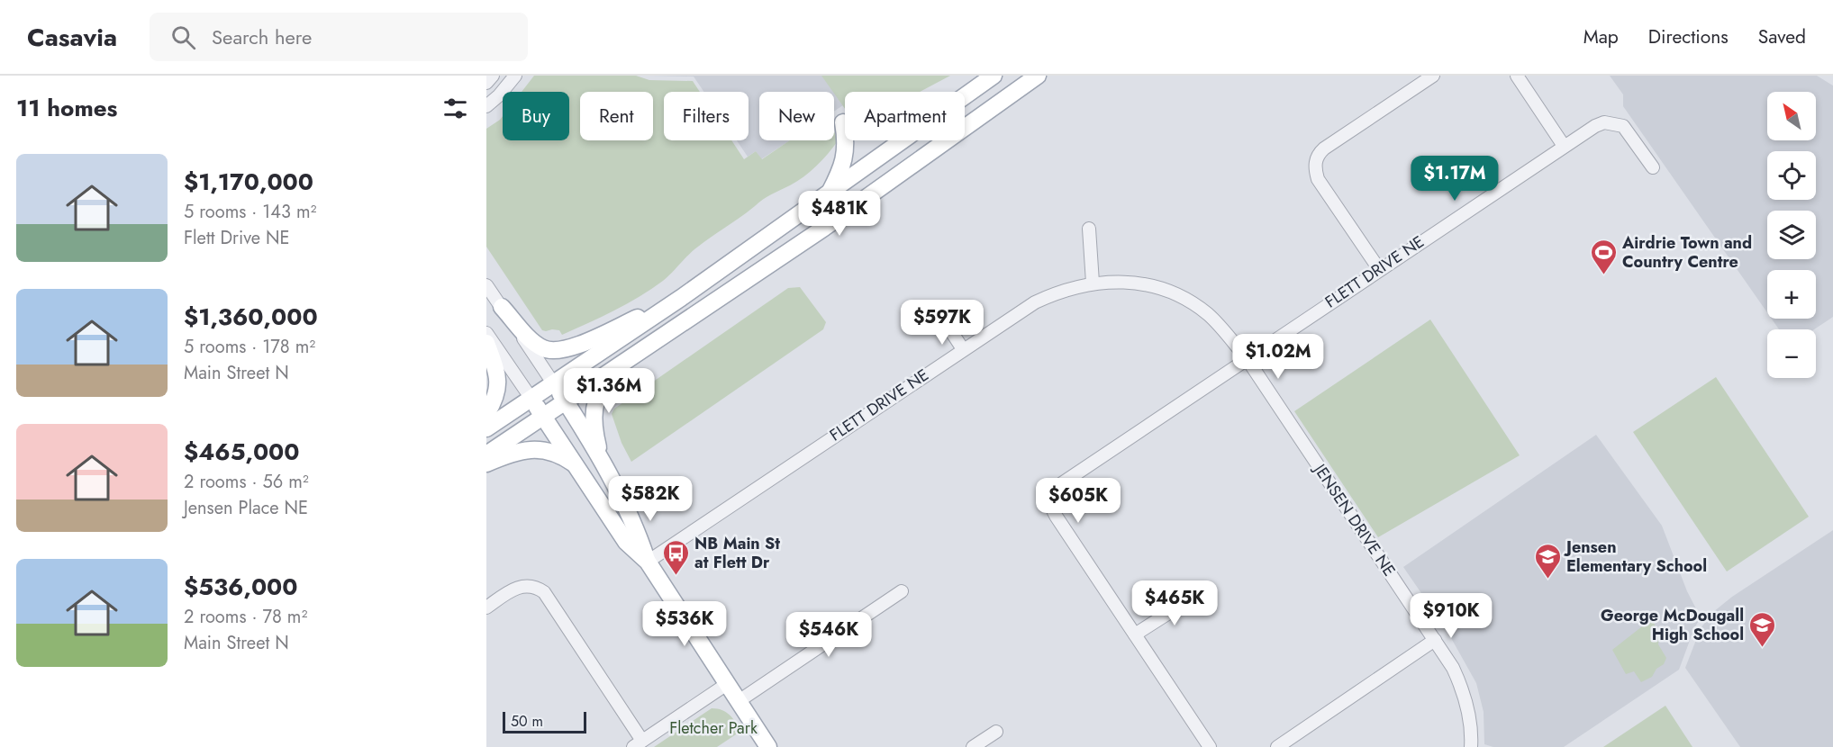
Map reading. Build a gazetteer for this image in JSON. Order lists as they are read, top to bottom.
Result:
{
  "streets": {
    "street": ["FLETT DRIVE NE", "JENSEN DRIVE NE"]
  },
  "crossings": [
    ["FLETT DRIVE NE", "JENSEN DRIVE NE"]
  ],
  "parks": ["Fletcher Park"],
  "places": {
    "sports": ["Airdrie Town and Country Centre"],
    "bus stop": ["NB Main St at Flett Dr"],
    "school or university": ["Jensen Elementary School", "George McDougall High School"]
  },
  "scale_bar": "50 m",
  "north": "top left",
  "page": {
    "header": "Casavia",
    "search": "Search here",
    "nav": ["Map", "Directions", "Saved"],
    "heading": "11 homes",
    "map_buttons": ["+", "−"],
    "chip": [
      "Buy",
      "Rent",
      "Filters",
      "New",
      "Apartment"
    ],
    "list": [
      {
        "name": "$1,170,000",
        "note": "5 rooms · 143 m² · Flett Drive NE"
      },
      {
        "name": "$1,360,000",
        "note": "5 rooms · 178 m² · Main Street N"
      },
      {
        "name": "$465,000",
        "note": "2 rooms · 56 m² · Jensen Place NE"
      },
      {
        "name": "$536,000",
        "note": "2 rooms · 78 m² · Main Street N"
      }
    ],
    "price": [
      "$1.17M",
      "$481K",
      "$597K",
      "$1.02M",
      "$1.36M",
      "$582K",
      "$605K",
      "$465K",
      "$910K",
      "$536K",
      "$546K"
    ],
    "scale": "50 m"
  }
}
